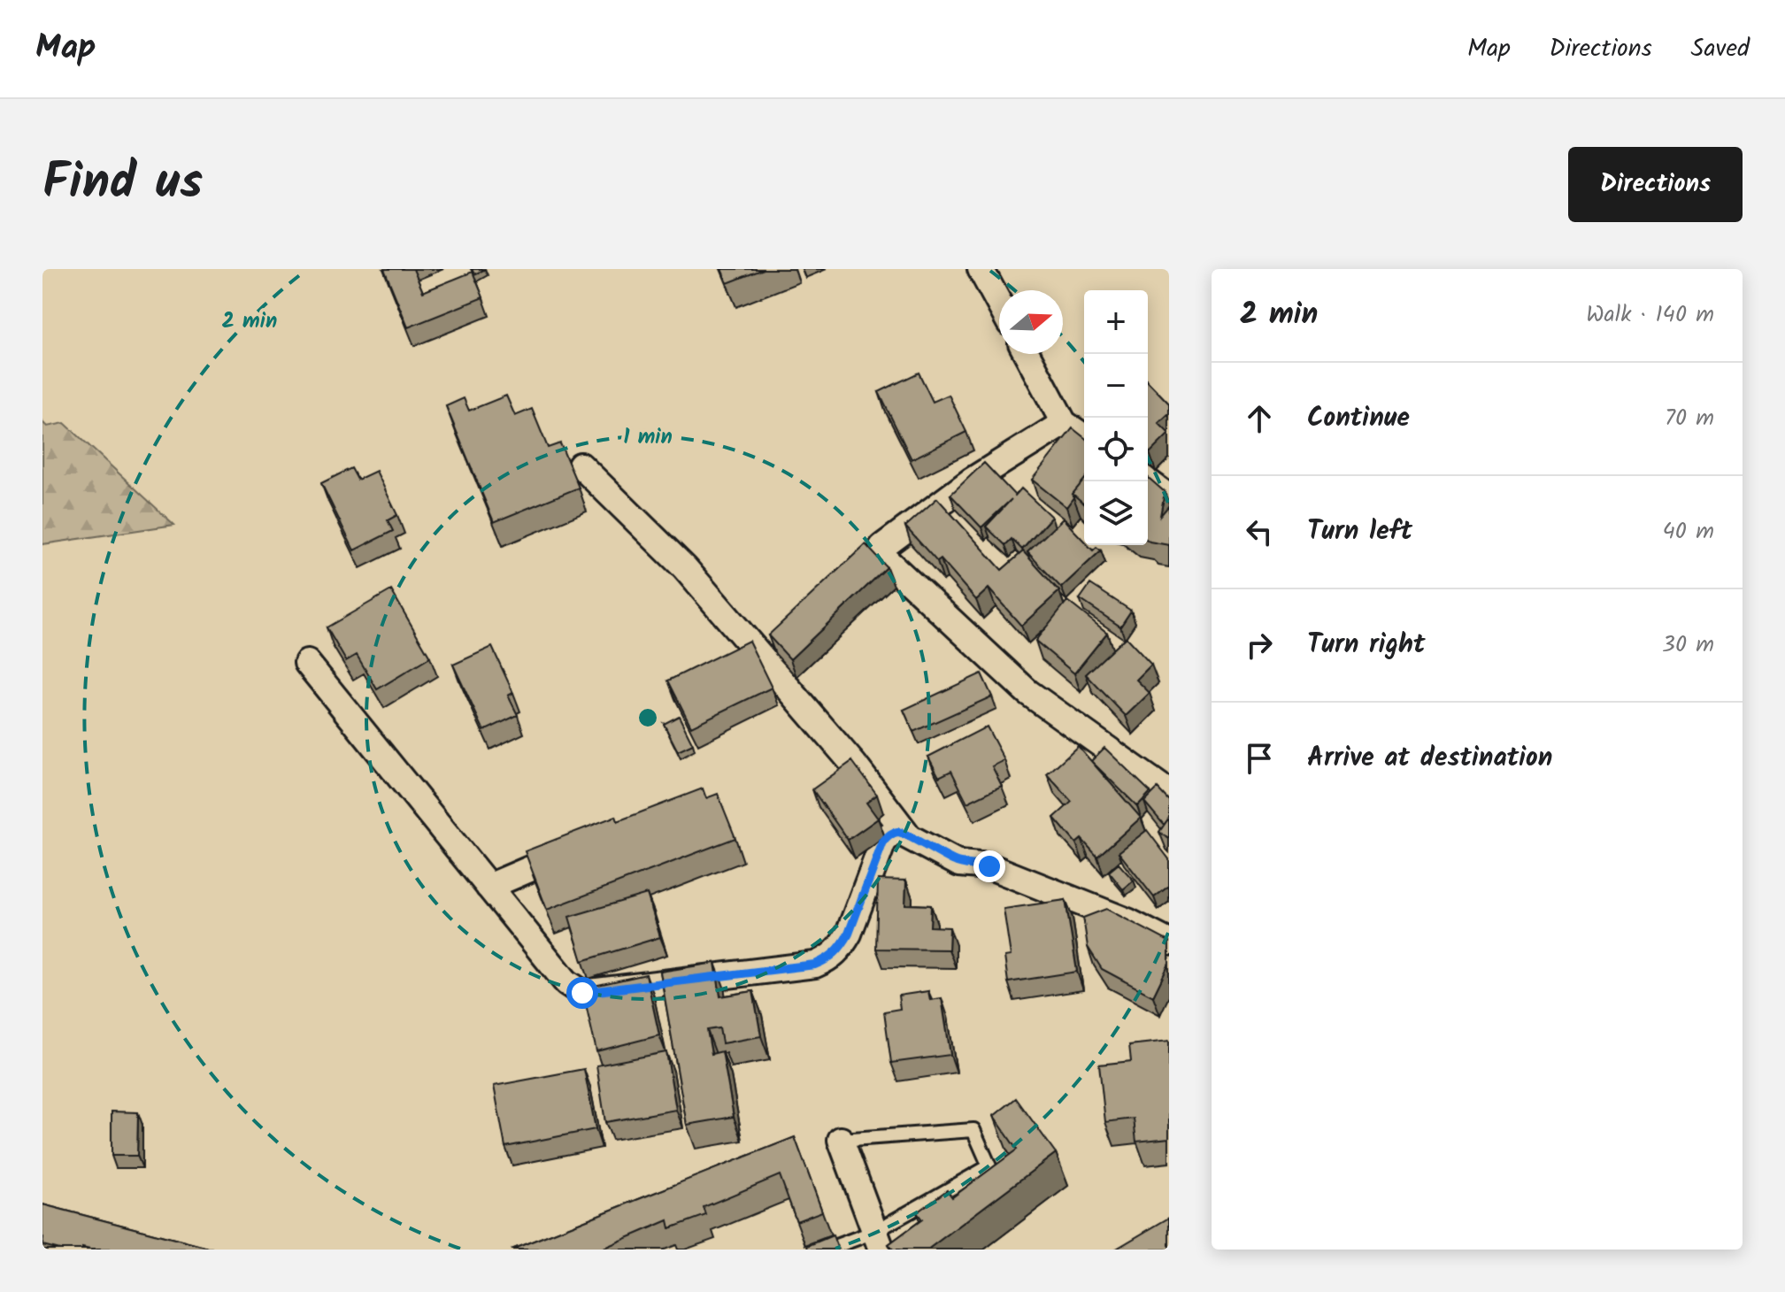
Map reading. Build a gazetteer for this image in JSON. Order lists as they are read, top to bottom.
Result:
{
  "north": "right",
  "page": {
    "header": "Map",
    "nav": ["Map", "Directions", "Saved"],
    "title": "Find us",
    "buttons": "Directions",
    "heading": ["2 min", "Walk · 140 m"],
    "map_buttons": ["+", "−"],
    "list": [
      ["Continue", "70 m"],
      ["Turn left", "40 m"],
      ["Turn right", "30 m"],
      "Arrive at destination"
    ]
  },
  "rings": ["2 min", "1 min"]
}
